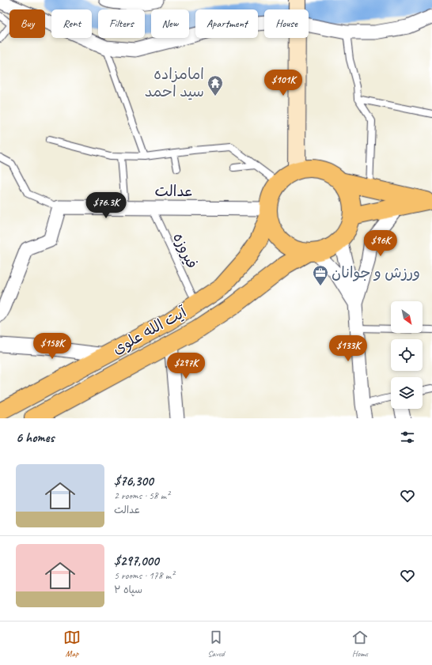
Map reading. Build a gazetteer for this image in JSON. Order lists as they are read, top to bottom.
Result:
{
  "streets": {
    "main road": ["آیت الله علوی"],
    "street": ["عدالت"],
    "lane": ["فیروزه"]
  },
  "crossings": [
    ["عدالت", "فیروزه"],
    ["عدالت", "آیت الله علوی"],
    ["فیروزه", "آیت الله علوی"]
  ],
  "places": {
    "temple": ["امامزاده سید احمد"],
    "office": ["ورزش و جوانان"]
  },
  "north": "bottom right",
  "page": {
    "chip": [
      "Buy",
      "Rent",
      "Filters",
      "New",
      "Apartment",
      "House"
    ],
    "price": [
      "$101K",
      "$76.3K",
      "$96K",
      "$158K",
      "$133K",
      "$297K"
    ],
    "heading": "6 homes",
    "list": [
      {
        "name": "$76,300",
        "note": "2 rooms · 58 m² · عدالت"
      },
      {
        "name": "$297,000",
        "note": "5 rooms · 178 m² · سپاه ۲"
      }
    ],
    "tabs": ["Map", "Saved", "Home"]
  }
}
